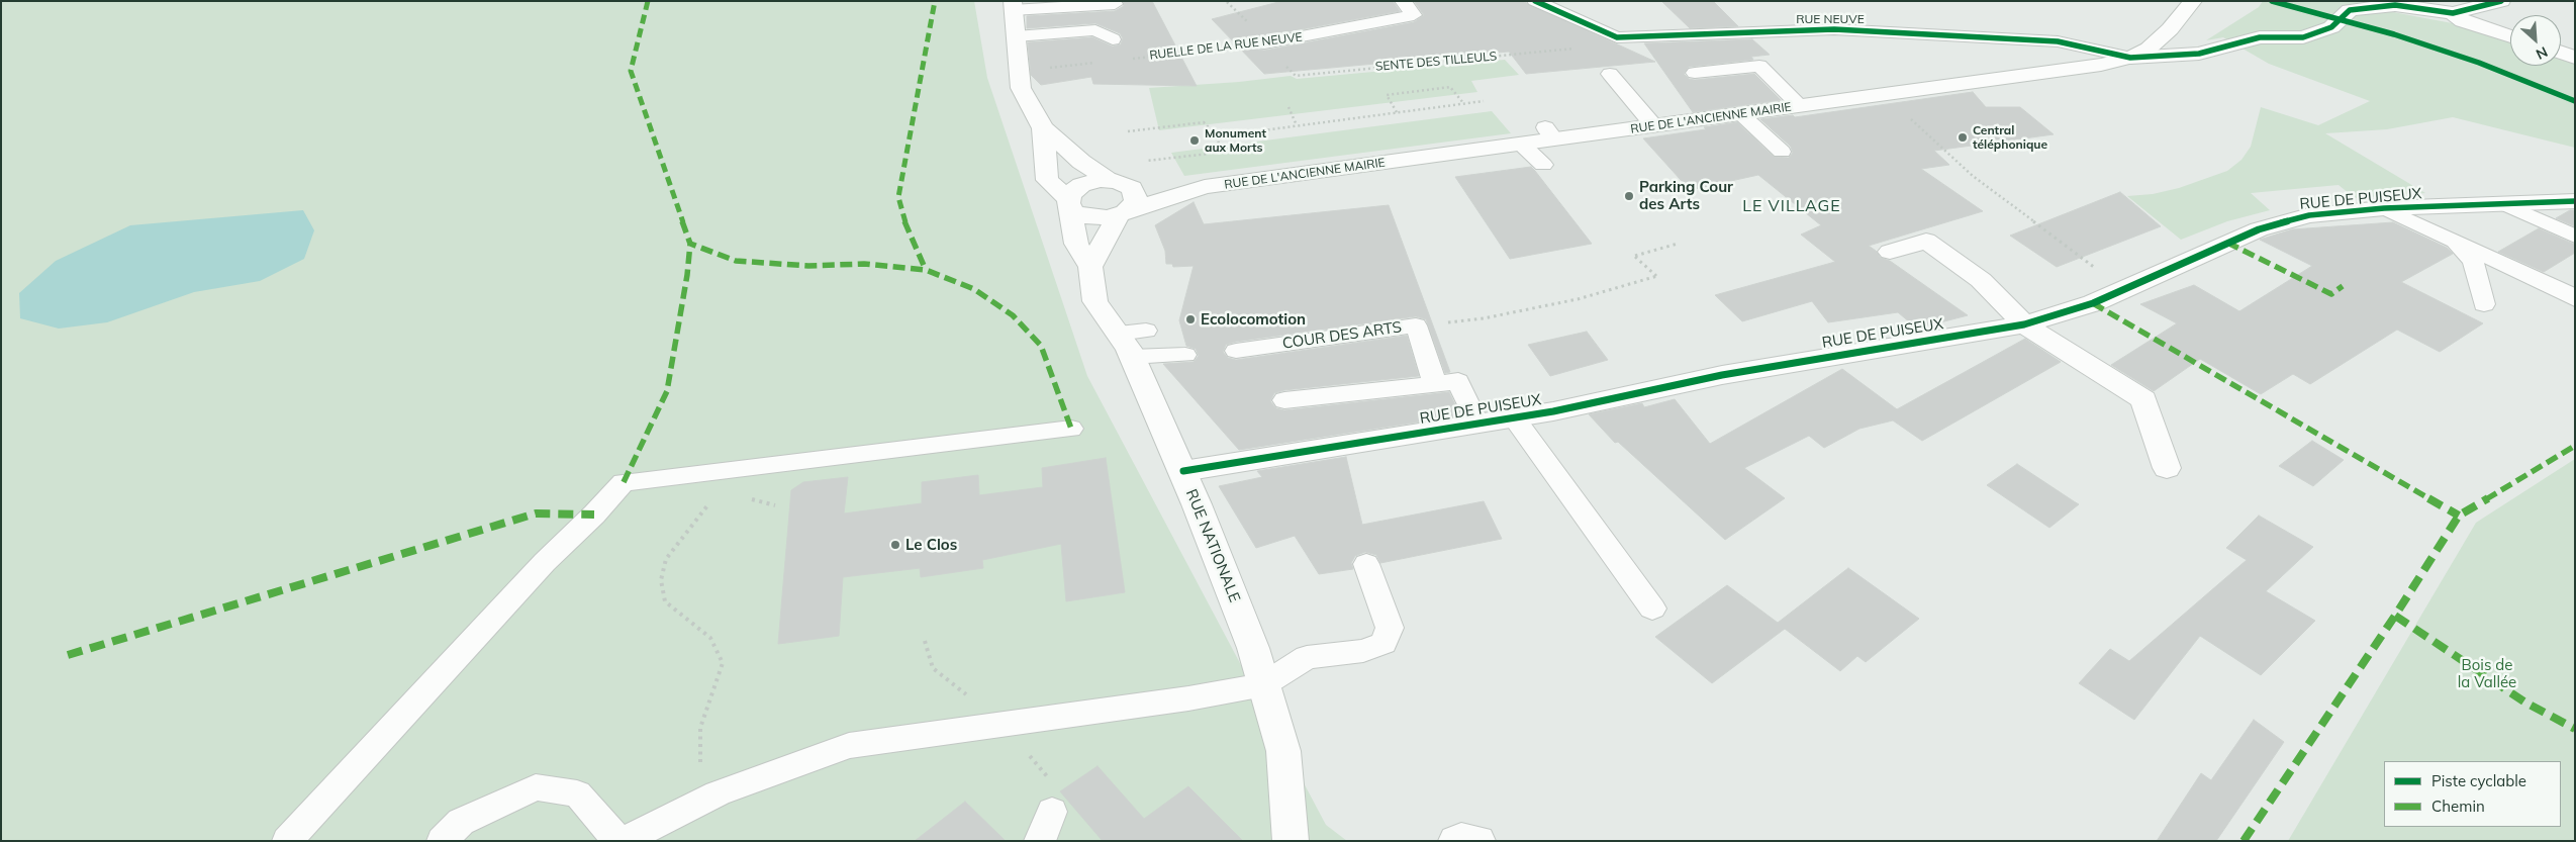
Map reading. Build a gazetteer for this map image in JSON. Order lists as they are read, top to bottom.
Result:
{
  "streets": {
    "street": ["RUE DE L'ANCIENNE MAIRIE", "RUE DE PUISEUX", "RUE NATIONALE"],
    "lane": ["RUE NEUVE", "RUELLE DE LA RUE NEUVE", "COUR DES ARTS"],
    "path": ["SENTE DES TILLEULS"]
  },
  "crossings": [
    ["RUE NEUVE", "SENTE DES TILLEULS"],
    ["RUE NEUVE", "RUE DE L'ANCIENNE MAIRIE"],
    ["RUELLE DE LA RUE NEUVE", "SENTE DES TILLEULS"],
    ["RUE DE L'ANCIENNE MAIRIE", "RUE NATIONALE"],
    ["RUE DE PUISEUX", "RUE NATIONALE"]
  ],
  "districts": ["LE VILLAGE"],
  "parks": ["Bois de la Vallée"],
  "places": [
    "Central téléphonique",
    "Monument aux Morts",
    "Parking Cour des Arts",
    "Ecolocomotion",
    "Le Clos"
  ],
  "legend": ["Piste cyclable", "Chemin"],
  "north": "bottom right"
}
